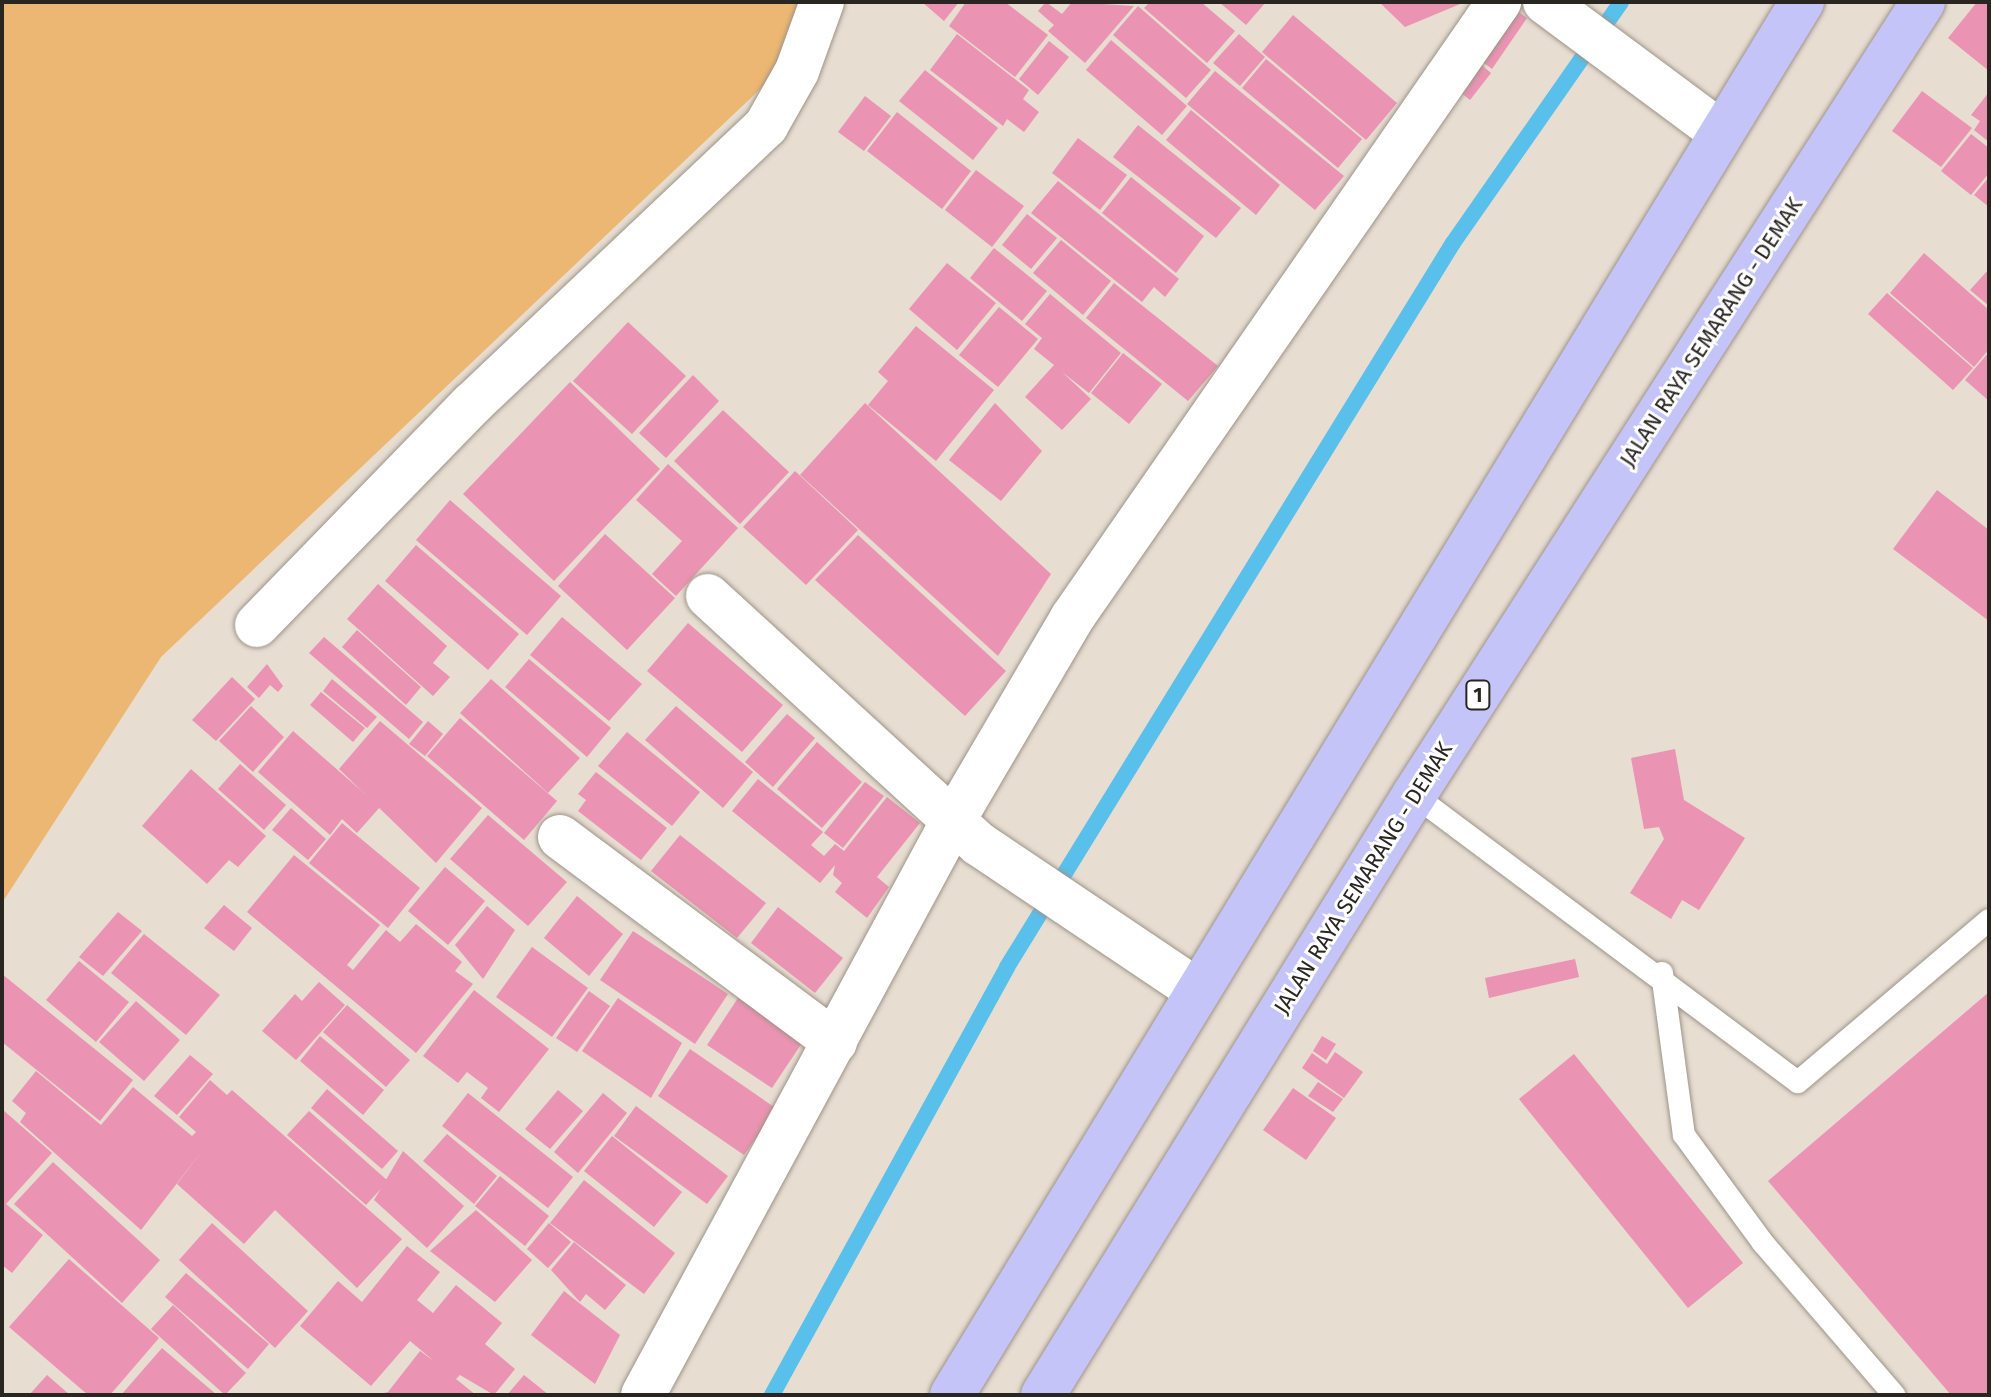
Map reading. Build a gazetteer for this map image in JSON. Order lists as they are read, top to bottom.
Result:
{
  "streets": {
    "highway": ["JALAN RAYA SEMARANG - DEMAK", "1"]
  }
}
